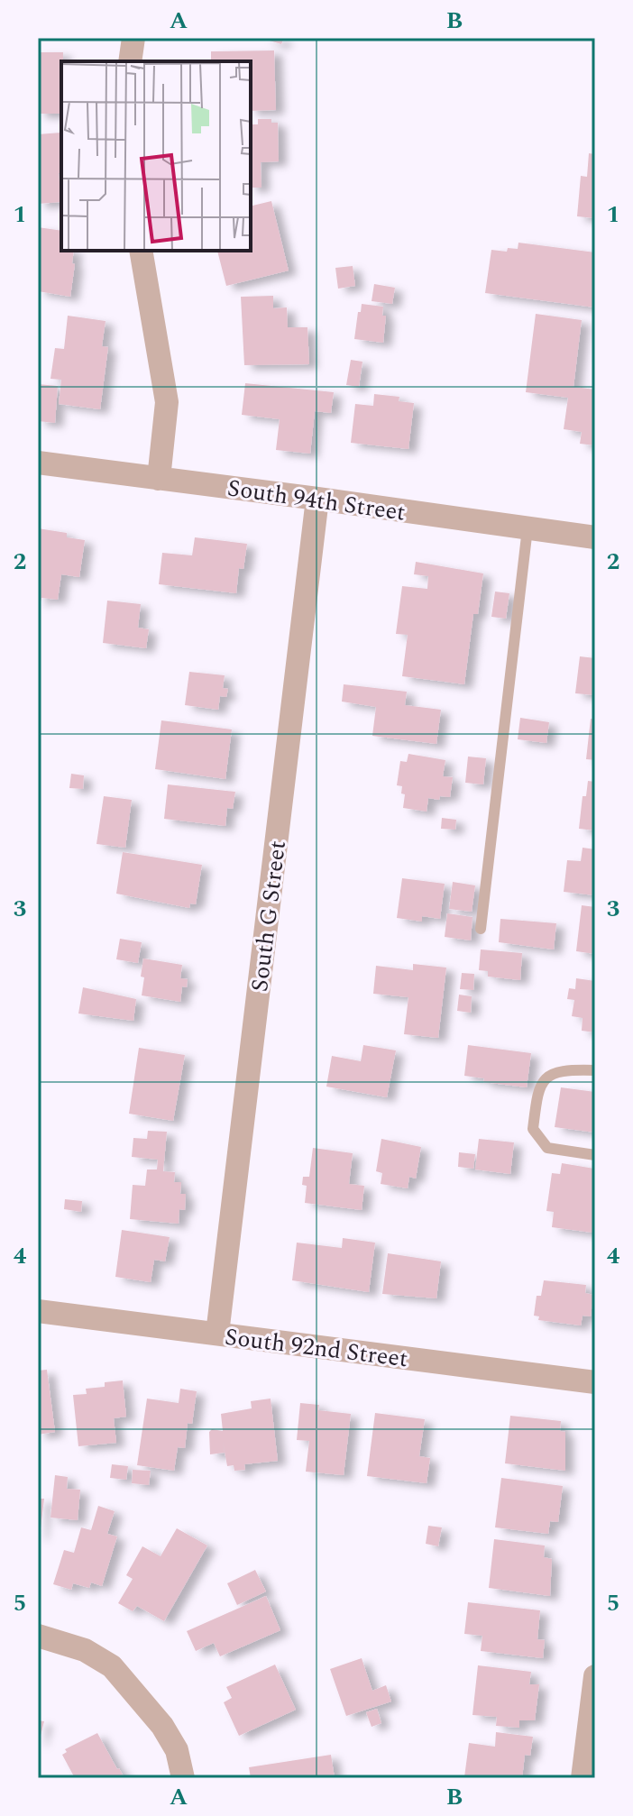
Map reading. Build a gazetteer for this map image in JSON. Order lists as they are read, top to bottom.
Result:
{
  "streets": {
    "street": ["South 94th Street", "South G Street", "South 92nd Street"]
  },
  "crossings": [
    ["South 94th Street", "South G Street"],
    ["South G Street", "South 92nd Street"]
  ],
  "grid": {
    "columns": ["A", "B"],
    "rows": [
      "1",
      "2",
      "3",
      "4",
      "5"
    ]
  }
}
